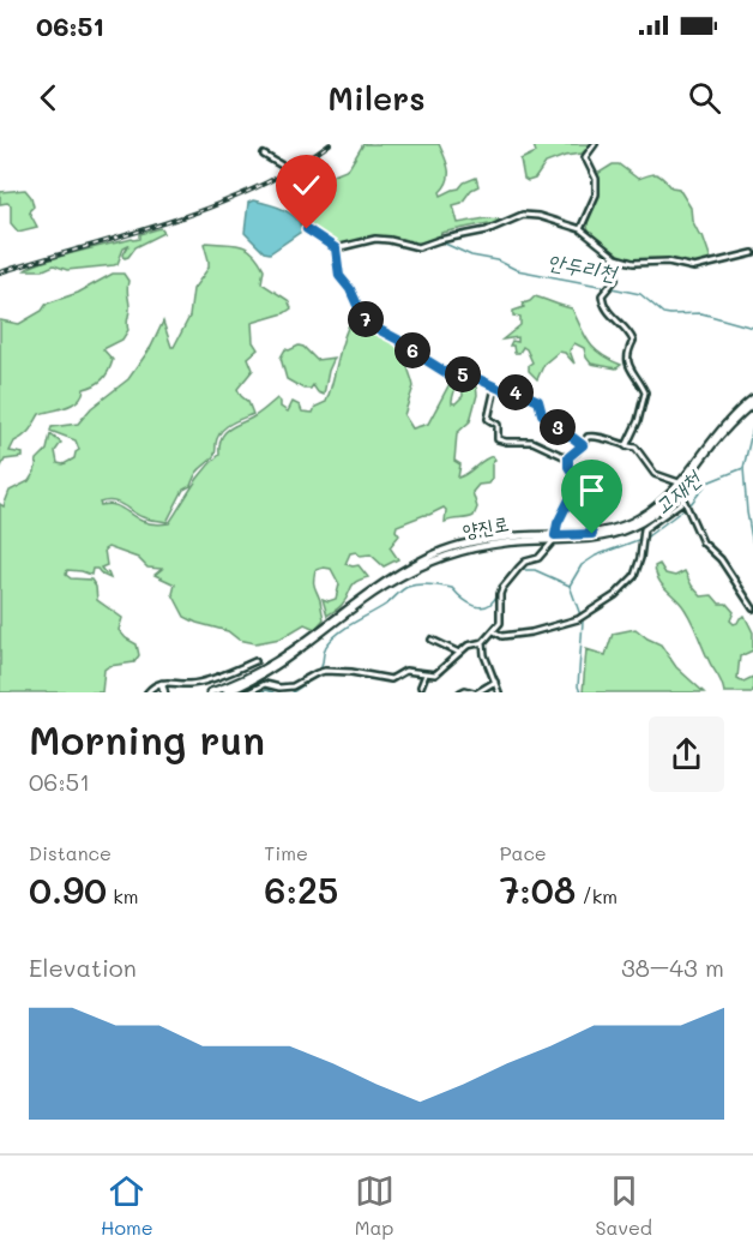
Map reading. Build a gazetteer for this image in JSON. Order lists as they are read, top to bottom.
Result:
{
  "streets": {
    "main road": ["양진로"]
  },
  "water": ["안두리천", "고재천"],
  "page": {
    "status": "06:51",
    "header": "Milers",
    "pins": [
      "7",
      "6",
      "5",
      "4",
      "3"
    ],
    "heading": ["Morning run", "06:51"],
    "stats": [
      ["Distance", "0.90 km"],
      ["Time", "6:25"],
      ["Pace", "7:08 /km"]
    ],
    "chart": ["Elevation", "38–43 m"],
    "tabs": ["Home", "Map", "Saved"]
  }
}
